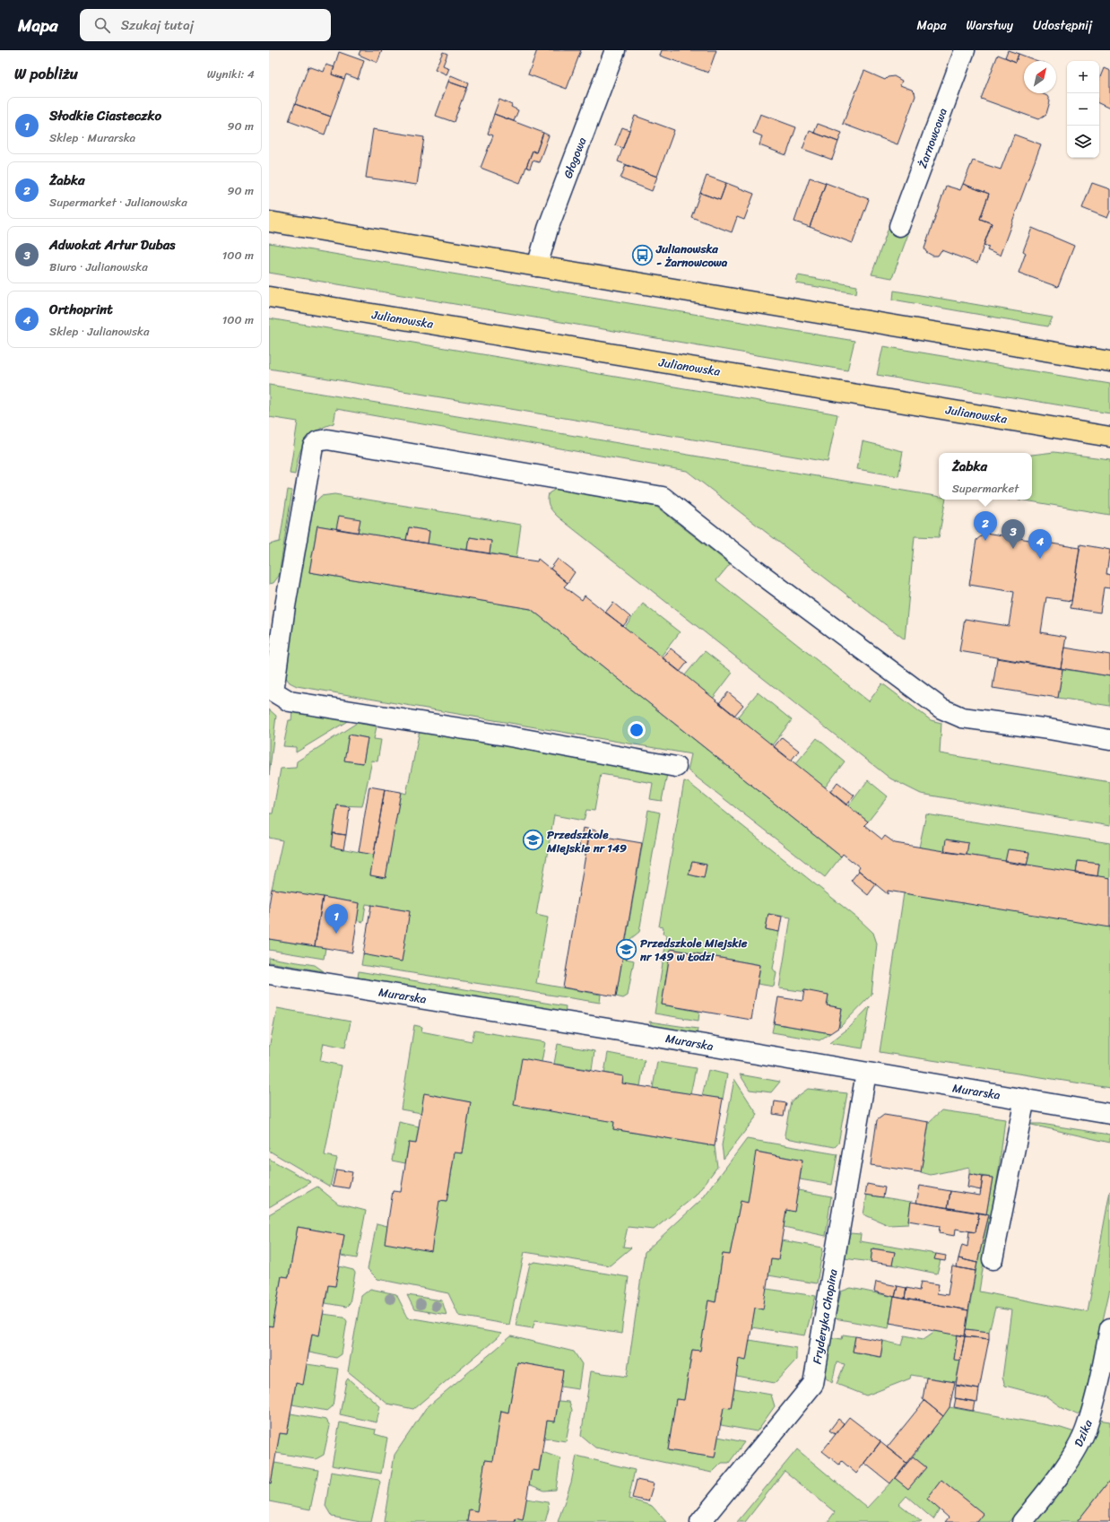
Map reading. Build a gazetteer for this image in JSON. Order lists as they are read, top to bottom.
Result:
{
  "streets": {
    "main road": ["Julianowska"],
    "street": [
      "Żarnowcowa",
      "Głogowa",
      "Murarska",
      "Fryderyka Chopina",
      "Dzika"
    ]
  },
  "crossings": [
    ["Murarska", "Fryderyka Chopina"]
  ],
  "places": {
    "bus stop": ["Julianowska - Żarnowcowa"],
    "school or university": ["Przedszkole Miejskie nr 149", "Przedszkole Miejskie nr 149 w Łodzi"]
  },
  "north": "top right",
  "page": {
    "header": "Mapa",
    "search": "Szukaj tutaj",
    "nav": ["Mapa", "Warstwy", "Udostępnij"],
    "heading": ["W pobliżu", "Wyniki: 4"],
    "map_buttons": ["+", "−"],
    "list": [
      {
        "mark": "1",
        "name": "Słodkie Ciasteczko",
        "note": "Sklep · Murarska",
        "value": "90 m"
      },
      {
        "mark": "2",
        "name": "Żabka",
        "note": "Supermarket · Julianowska",
        "value": "90 m"
      },
      {
        "mark": "3",
        "name": "Adwokat Artur Dubas",
        "note": "Biuro · Julianowska",
        "value": "100 m"
      },
      {
        "mark": "4",
        "name": "Orthoprint",
        "note": "Sklep · Julianowska",
        "value": "100 m"
      }
    ],
    "popup": ["Żabka", "Supermarket"],
    "pins": [
      "2",
      "3",
      "4",
      "1"
    ]
  }
}
